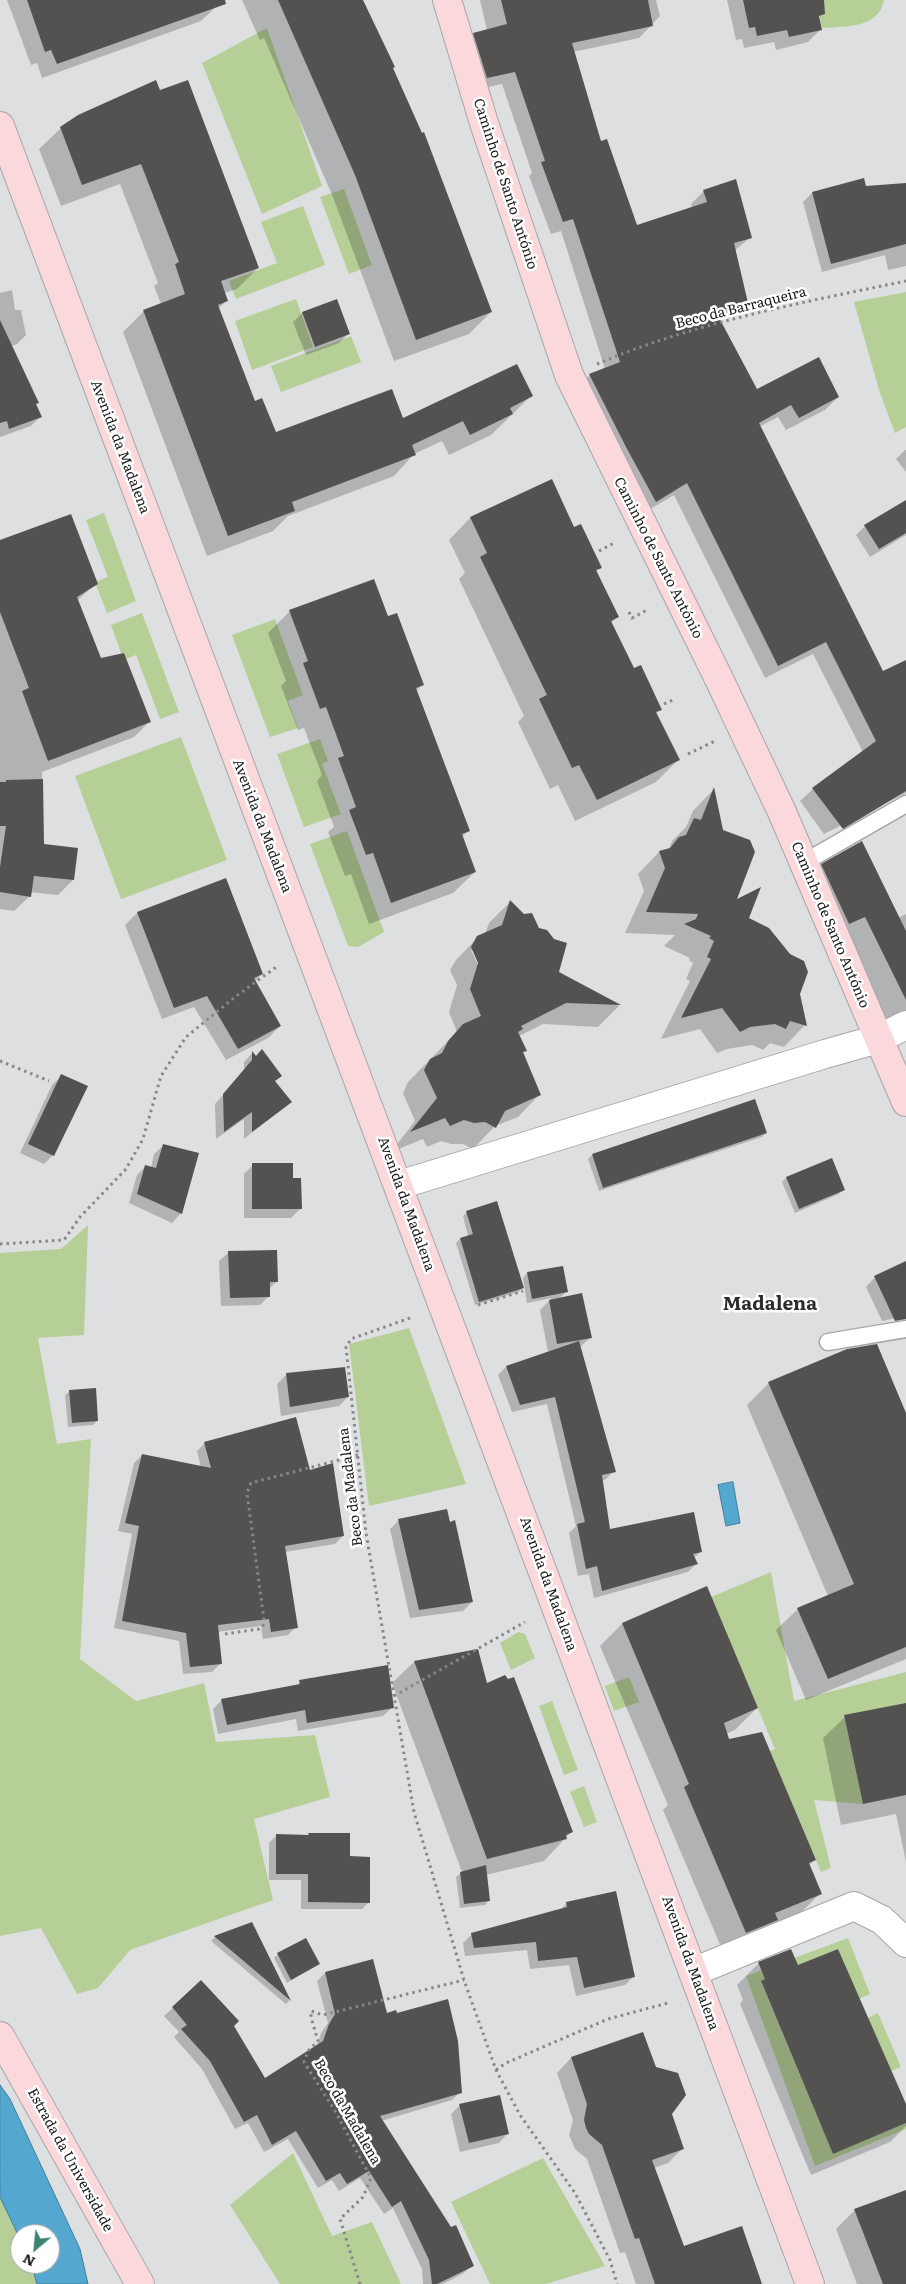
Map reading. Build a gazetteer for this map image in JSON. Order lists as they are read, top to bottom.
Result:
{
  "streets": {
    "street": ["Caminho de Santo António", "Avenida da Madalena", "Estrada da Universidade"],
    "path": ["Beco da Barraqueira", "Beco da Madalena"]
  },
  "districts": ["Madalena"],
  "north": "bottom left"
}
